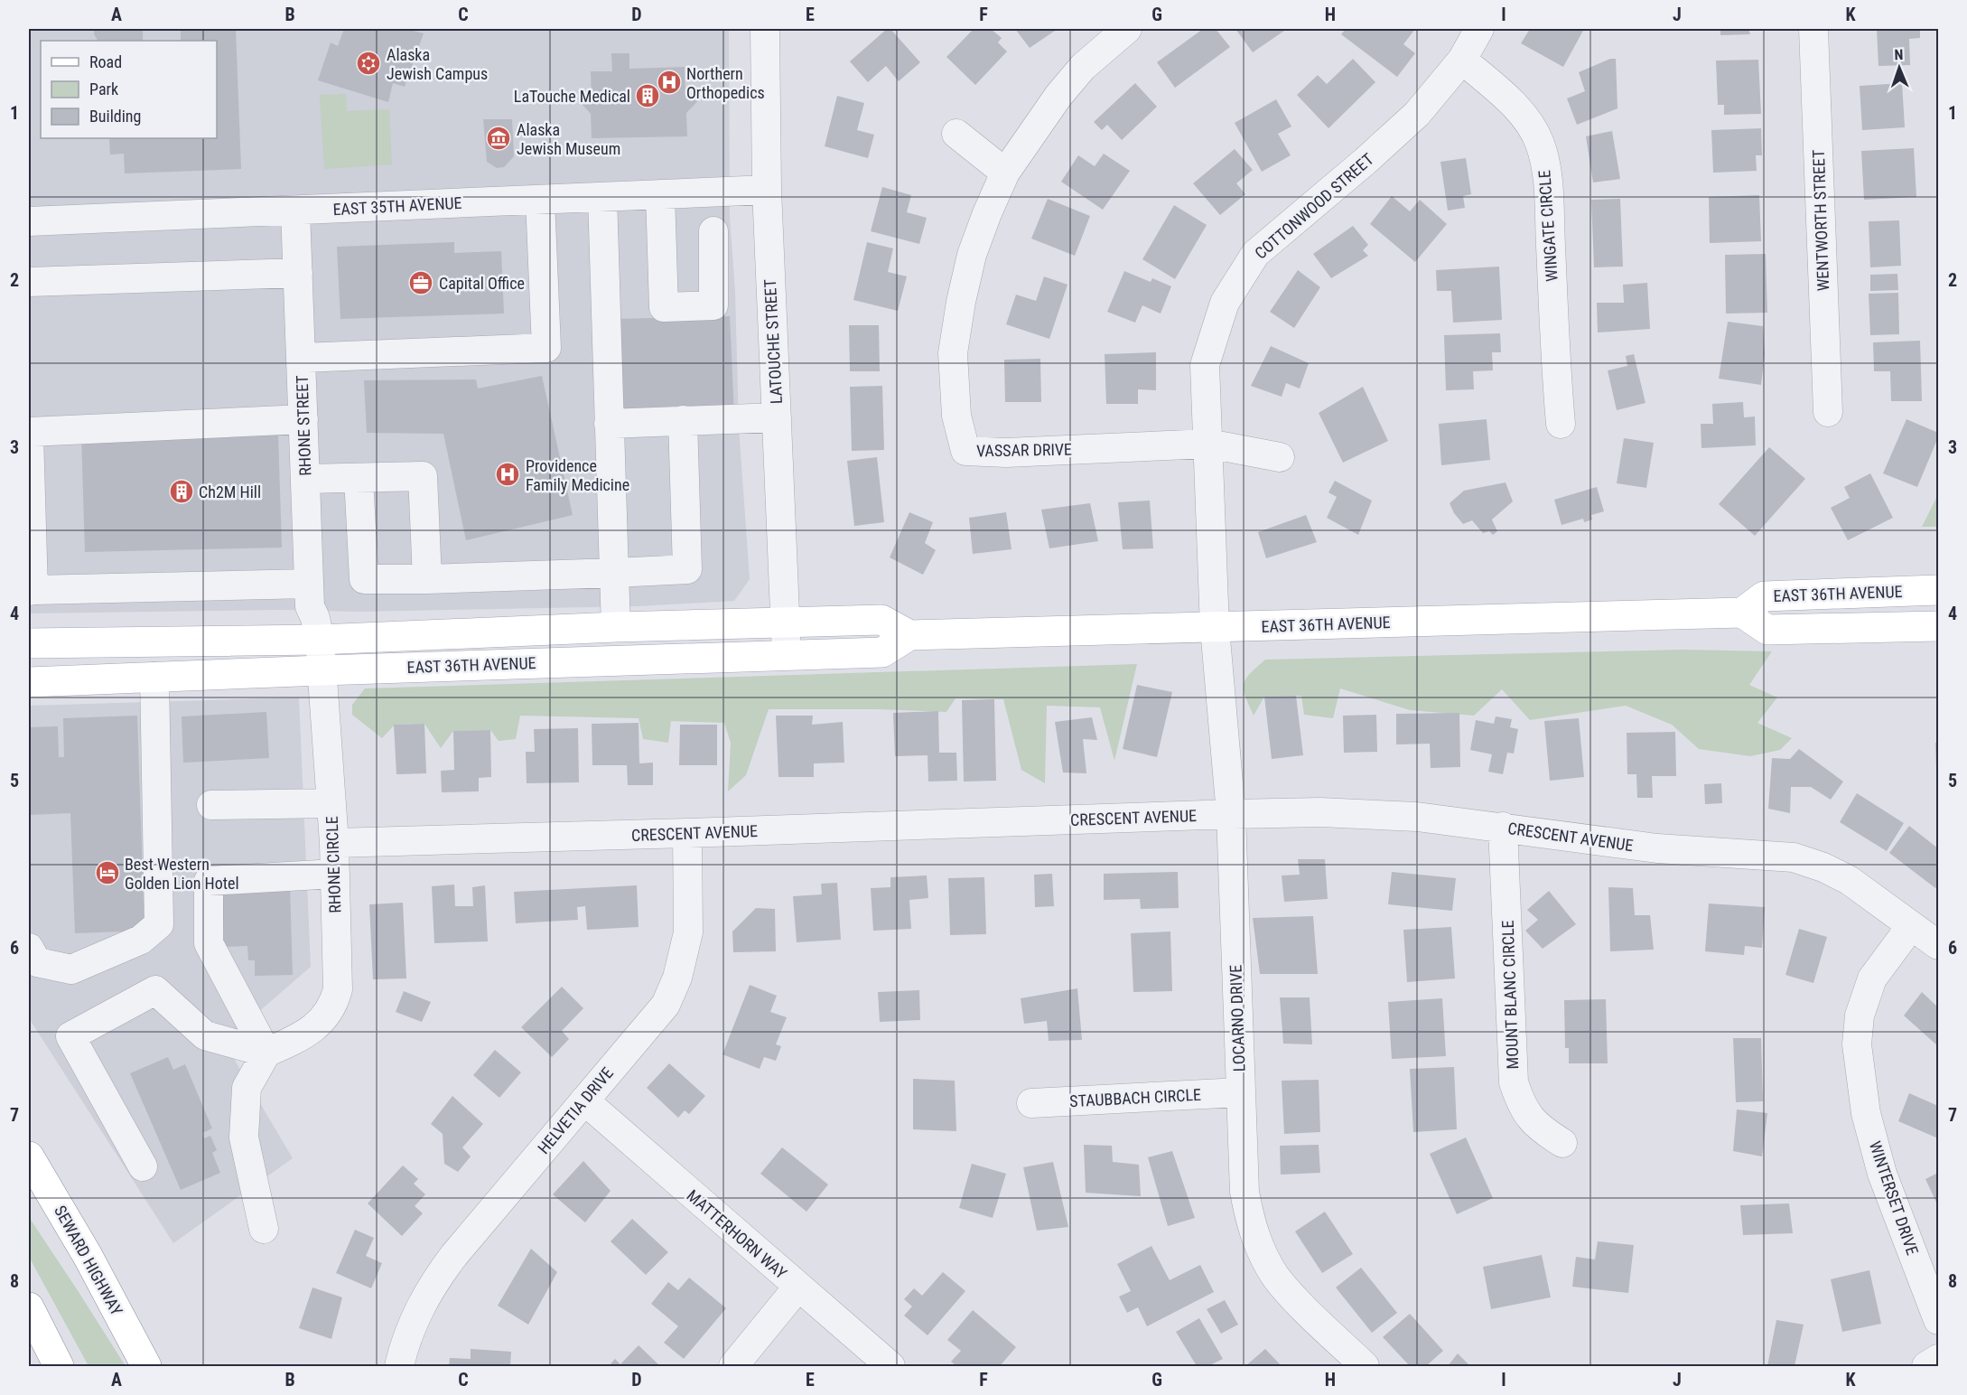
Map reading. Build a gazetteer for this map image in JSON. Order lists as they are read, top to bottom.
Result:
{
  "streets": {
    "main road": ["EAST 36TH AVENUE", "SEWARD HIGHWAY"],
    "street": [
      "EAST 35TH AVENUE",
      "COTTONWOOD STREET",
      "WENTWORTH STREET",
      "WINGATE CIRCLE",
      "LATOUCHE STREET",
      "RHONE STREET",
      "VASSAR DRIVE",
      "CRESCENT AVENUE",
      "RHONE CIRCLE",
      "MOUNT BLANC CIRCLE",
      "LOCARNO DRIVE",
      "STAUBBACH CIRCLE",
      "HELVETIA DRIVE",
      "WINTERSET DRIVE",
      "MATTERHORN WAY"
    ]
  },
  "crossings": [
    ["EAST 35TH AVENUE", "LATOUCHE STREET"],
    ["EAST 35TH AVENUE", "RHONE STREET"],
    ["COTTONWOOD STREET", "WINGATE CIRCLE"],
    ["COTTONWOOD STREET", "VASSAR DRIVE"],
    ["COTTONWOOD STREET", "EAST 36TH AVENUE"],
    ["COTTONWOOD STREET", "LOCARNO DRIVE"],
    ["LATOUCHE STREET", "EAST 36TH AVENUE"],
    ["RHONE STREET", "EAST 36TH AVENUE"],
    ["RHONE STREET", "RHONE CIRCLE"],
    ["EAST 36TH AVENUE", "RHONE CIRCLE"],
    ["EAST 36TH AVENUE", "LOCARNO DRIVE"],
    ["CRESCENT AVENUE", "RHONE CIRCLE"],
    ["CRESCENT AVENUE", "MOUNT BLANC CIRCLE"],
    ["CRESCENT AVENUE", "LOCARNO DRIVE"],
    ["CRESCENT AVENUE", "HELVETIA DRIVE"],
    ["CRESCENT AVENUE", "WINTERSET DRIVE"],
    ["LOCARNO DRIVE", "STAUBBACH CIRCLE"],
    ["HELVETIA DRIVE", "MATTERHORN WAY"]
  ],
  "places": {
    "synagogue": ["Alaska Jewish Campus"],
    "hospital": ["Northern Orthopedics", "Providence Family Medicine"],
    "building": ["LaTouche Medical", "Ch2M Hill"],
    "museum": ["Alaska Jewish Museum"],
    "office": ["Capital Office"],
    "hotel": ["Best Western Golden Lion Hotel"]
  },
  "legend": ["Road", "Park", "Building"],
  "north": "top",
  "grid": {
    "columns": [
      "A",
      "B",
      "C",
      "D",
      "E",
      "F",
      "G",
      "H",
      "I",
      "J",
      "K"
    ],
    "rows": [
      "1",
      "2",
      "3",
      "4",
      "5",
      "6",
      "7",
      "8"
    ]
  }
}
